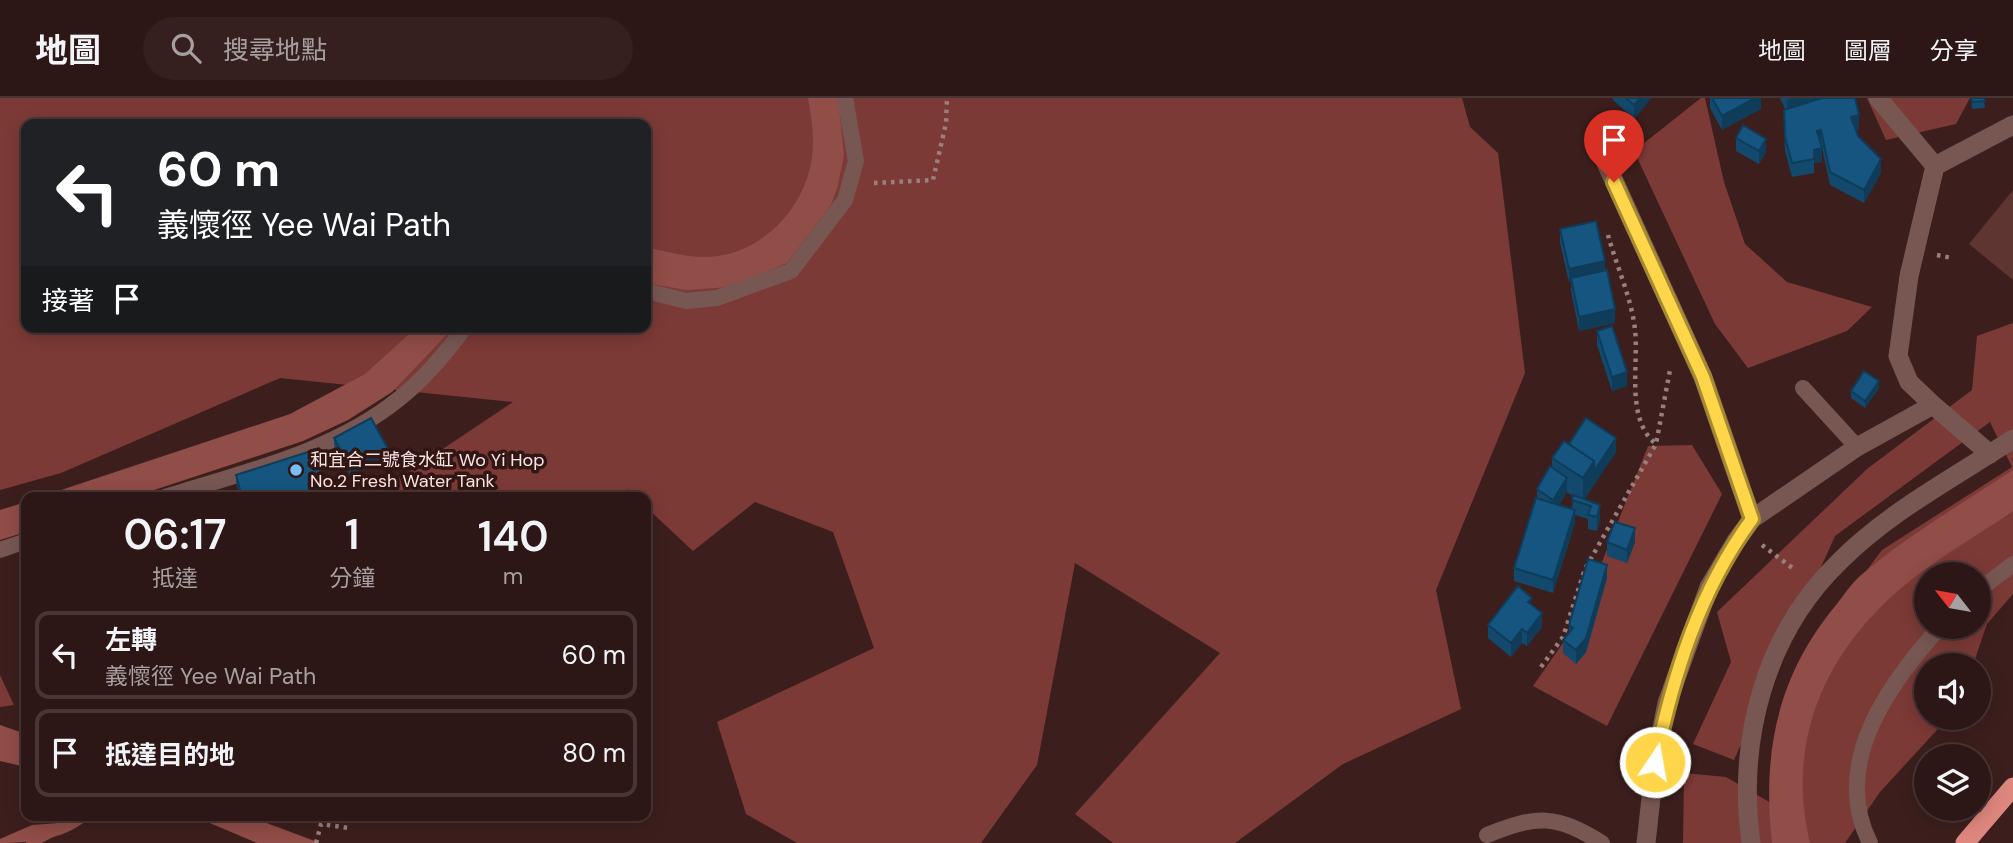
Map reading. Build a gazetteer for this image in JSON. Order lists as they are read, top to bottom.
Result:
{
  "places": ["和宜合二號食水缸 Wo Yi Hop No.2 Fresh Water Tank"],
  "north": "top left",
  "page": {
    "header": "地圖",
    "search": "搜尋地點",
    "nav": ["地圖", "圖層", "分享"],
    "turn": ["60 m", "義懷徑 Yee Wai Path"],
    "then": "接著",
    "eta": [
      "06:17",
      "抵達",
      "1",
      "分鐘",
      "140",
      "m"
    ],
    "list": [
      {
        "name": "左轉",
        "note": "義懷徑 Yee Wai Path",
        "value": "60 m"
      },
      {
        "name": "抵達目的地",
        "value": "80 m"
      }
    ]
  }
}
